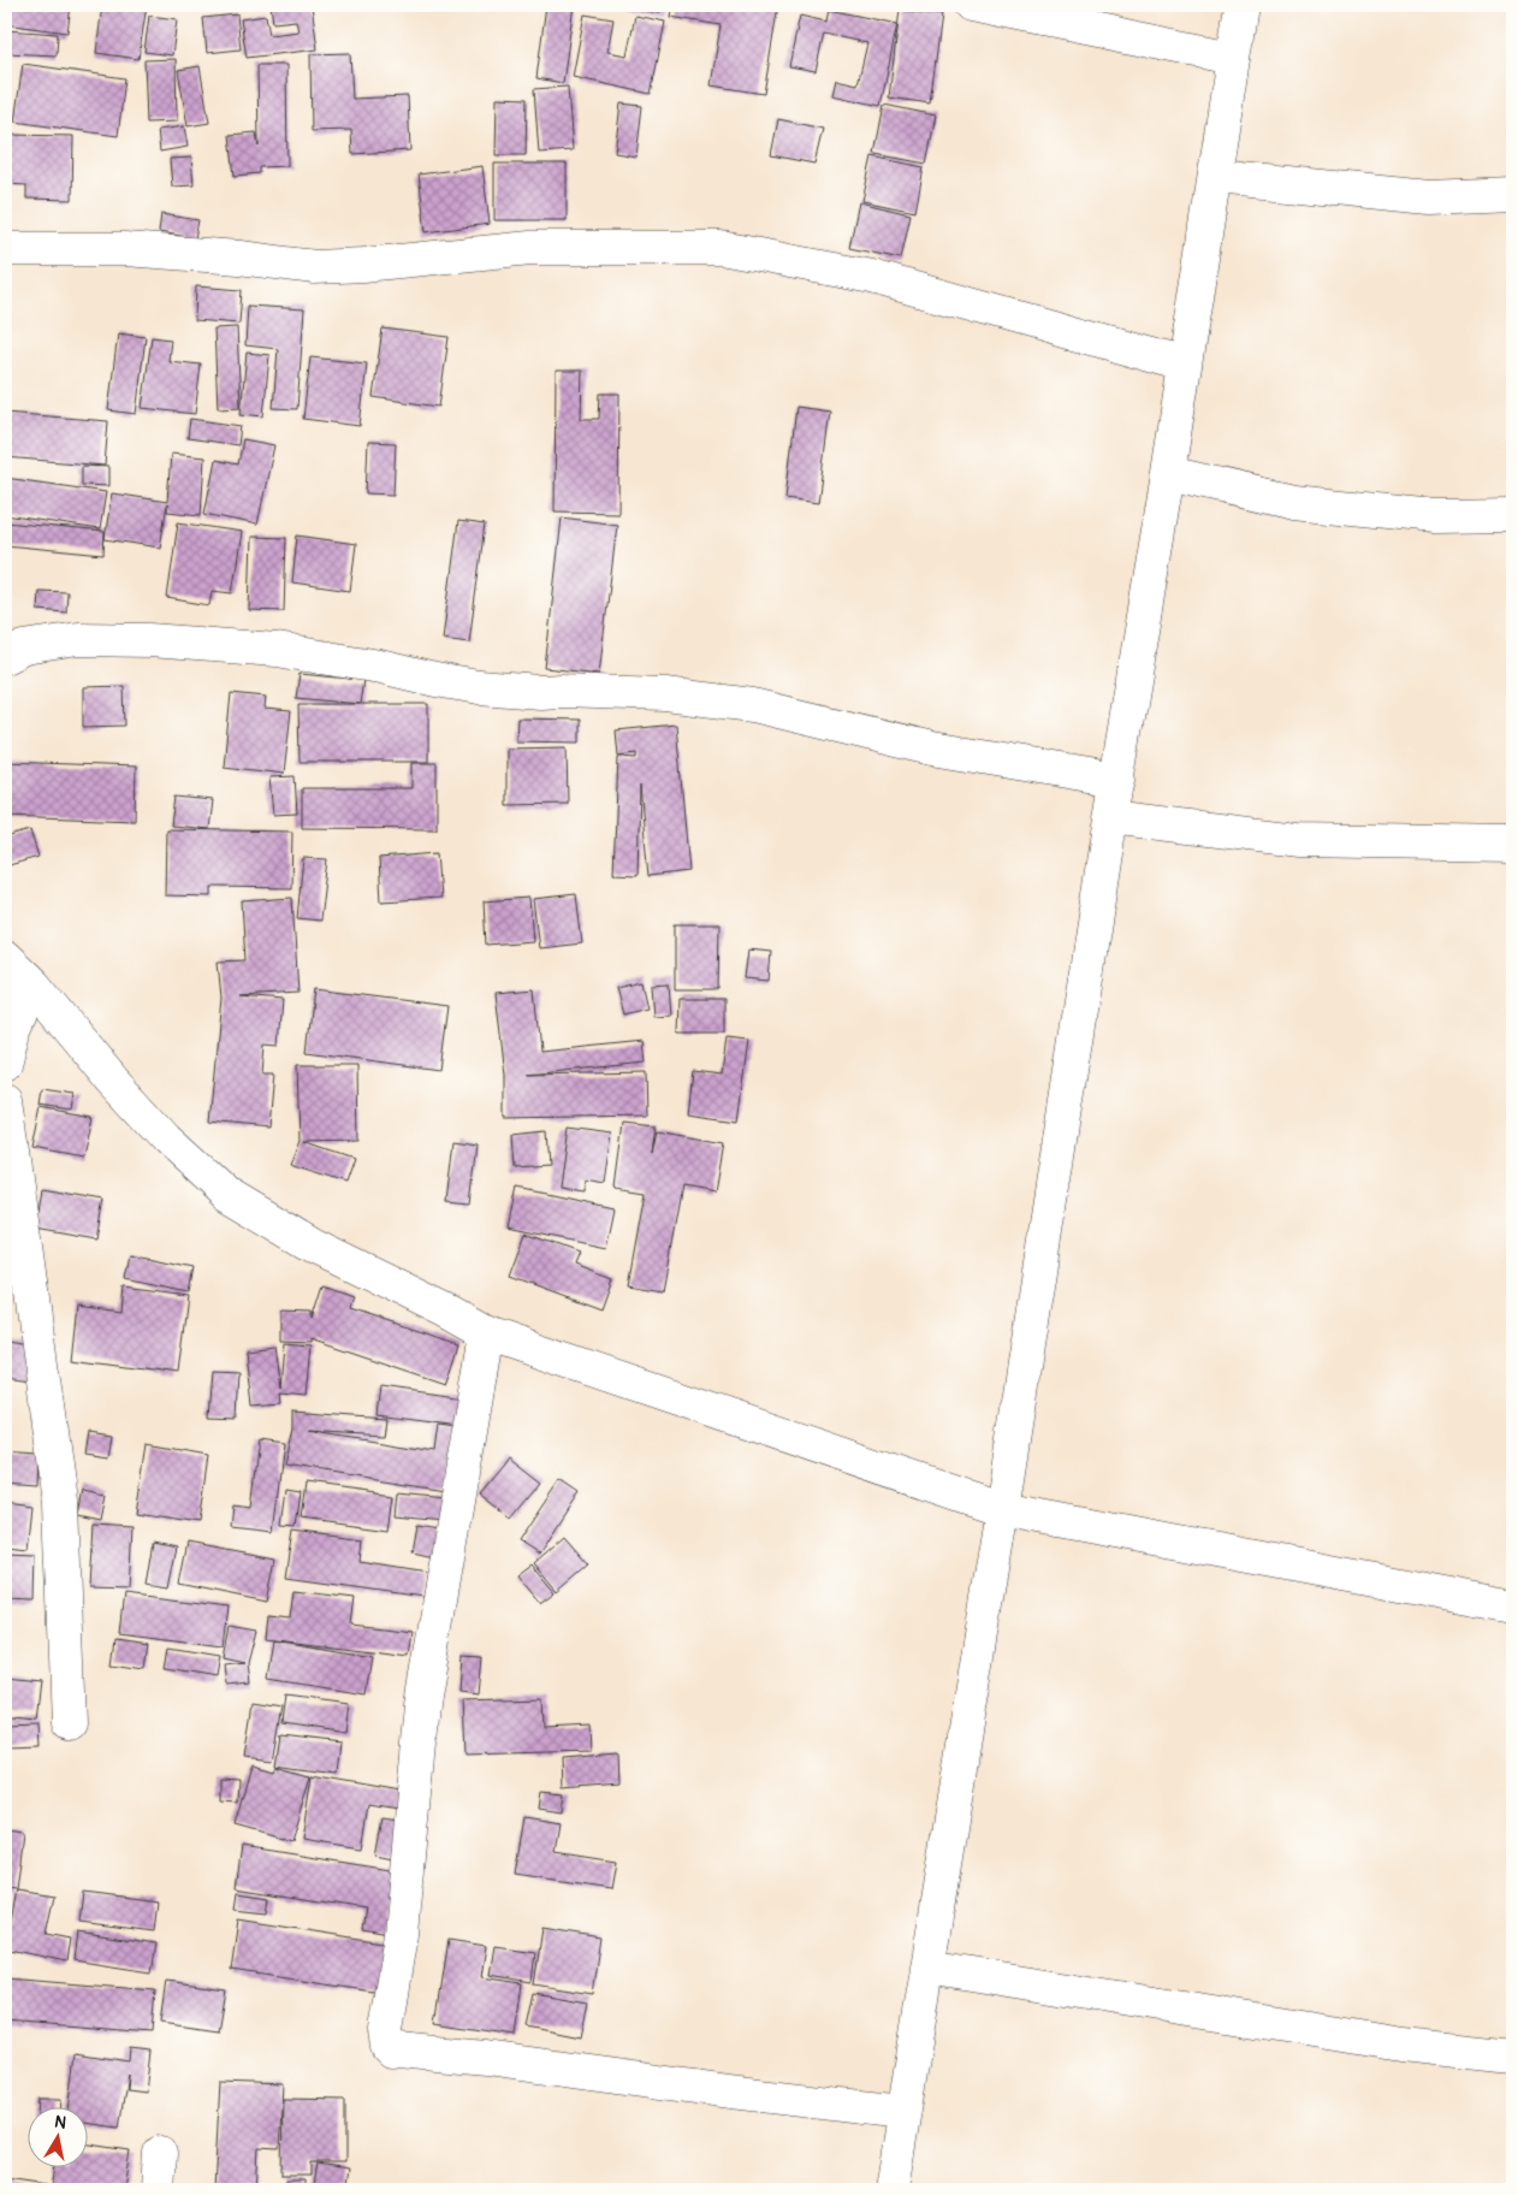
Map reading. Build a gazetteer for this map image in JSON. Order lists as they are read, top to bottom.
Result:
{
  "north": "top"
}
